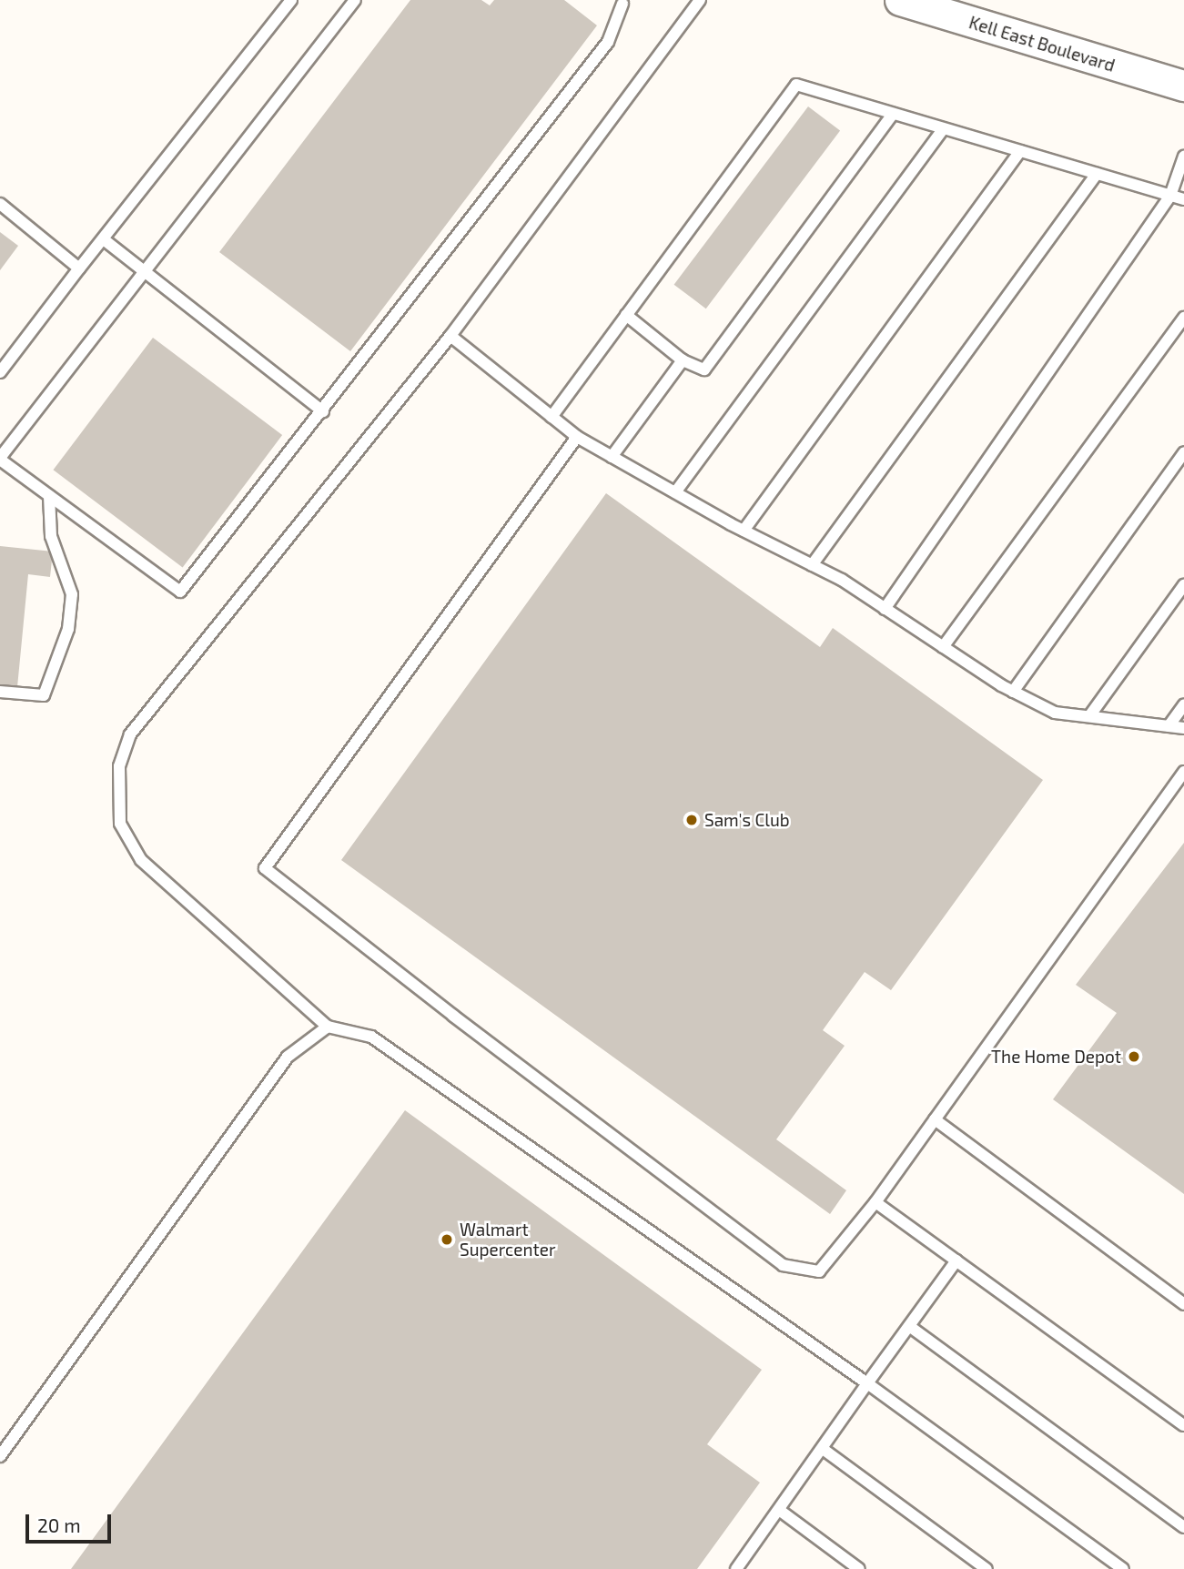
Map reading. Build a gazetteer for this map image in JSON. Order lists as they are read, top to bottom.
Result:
{
  "streets": {
    "main road": ["Kell East Boulevard"]
  },
  "places": ["Sam's Club", "The Home Depot", "Walmart Supercenter"],
  "scale_bar": "20 m"
}
